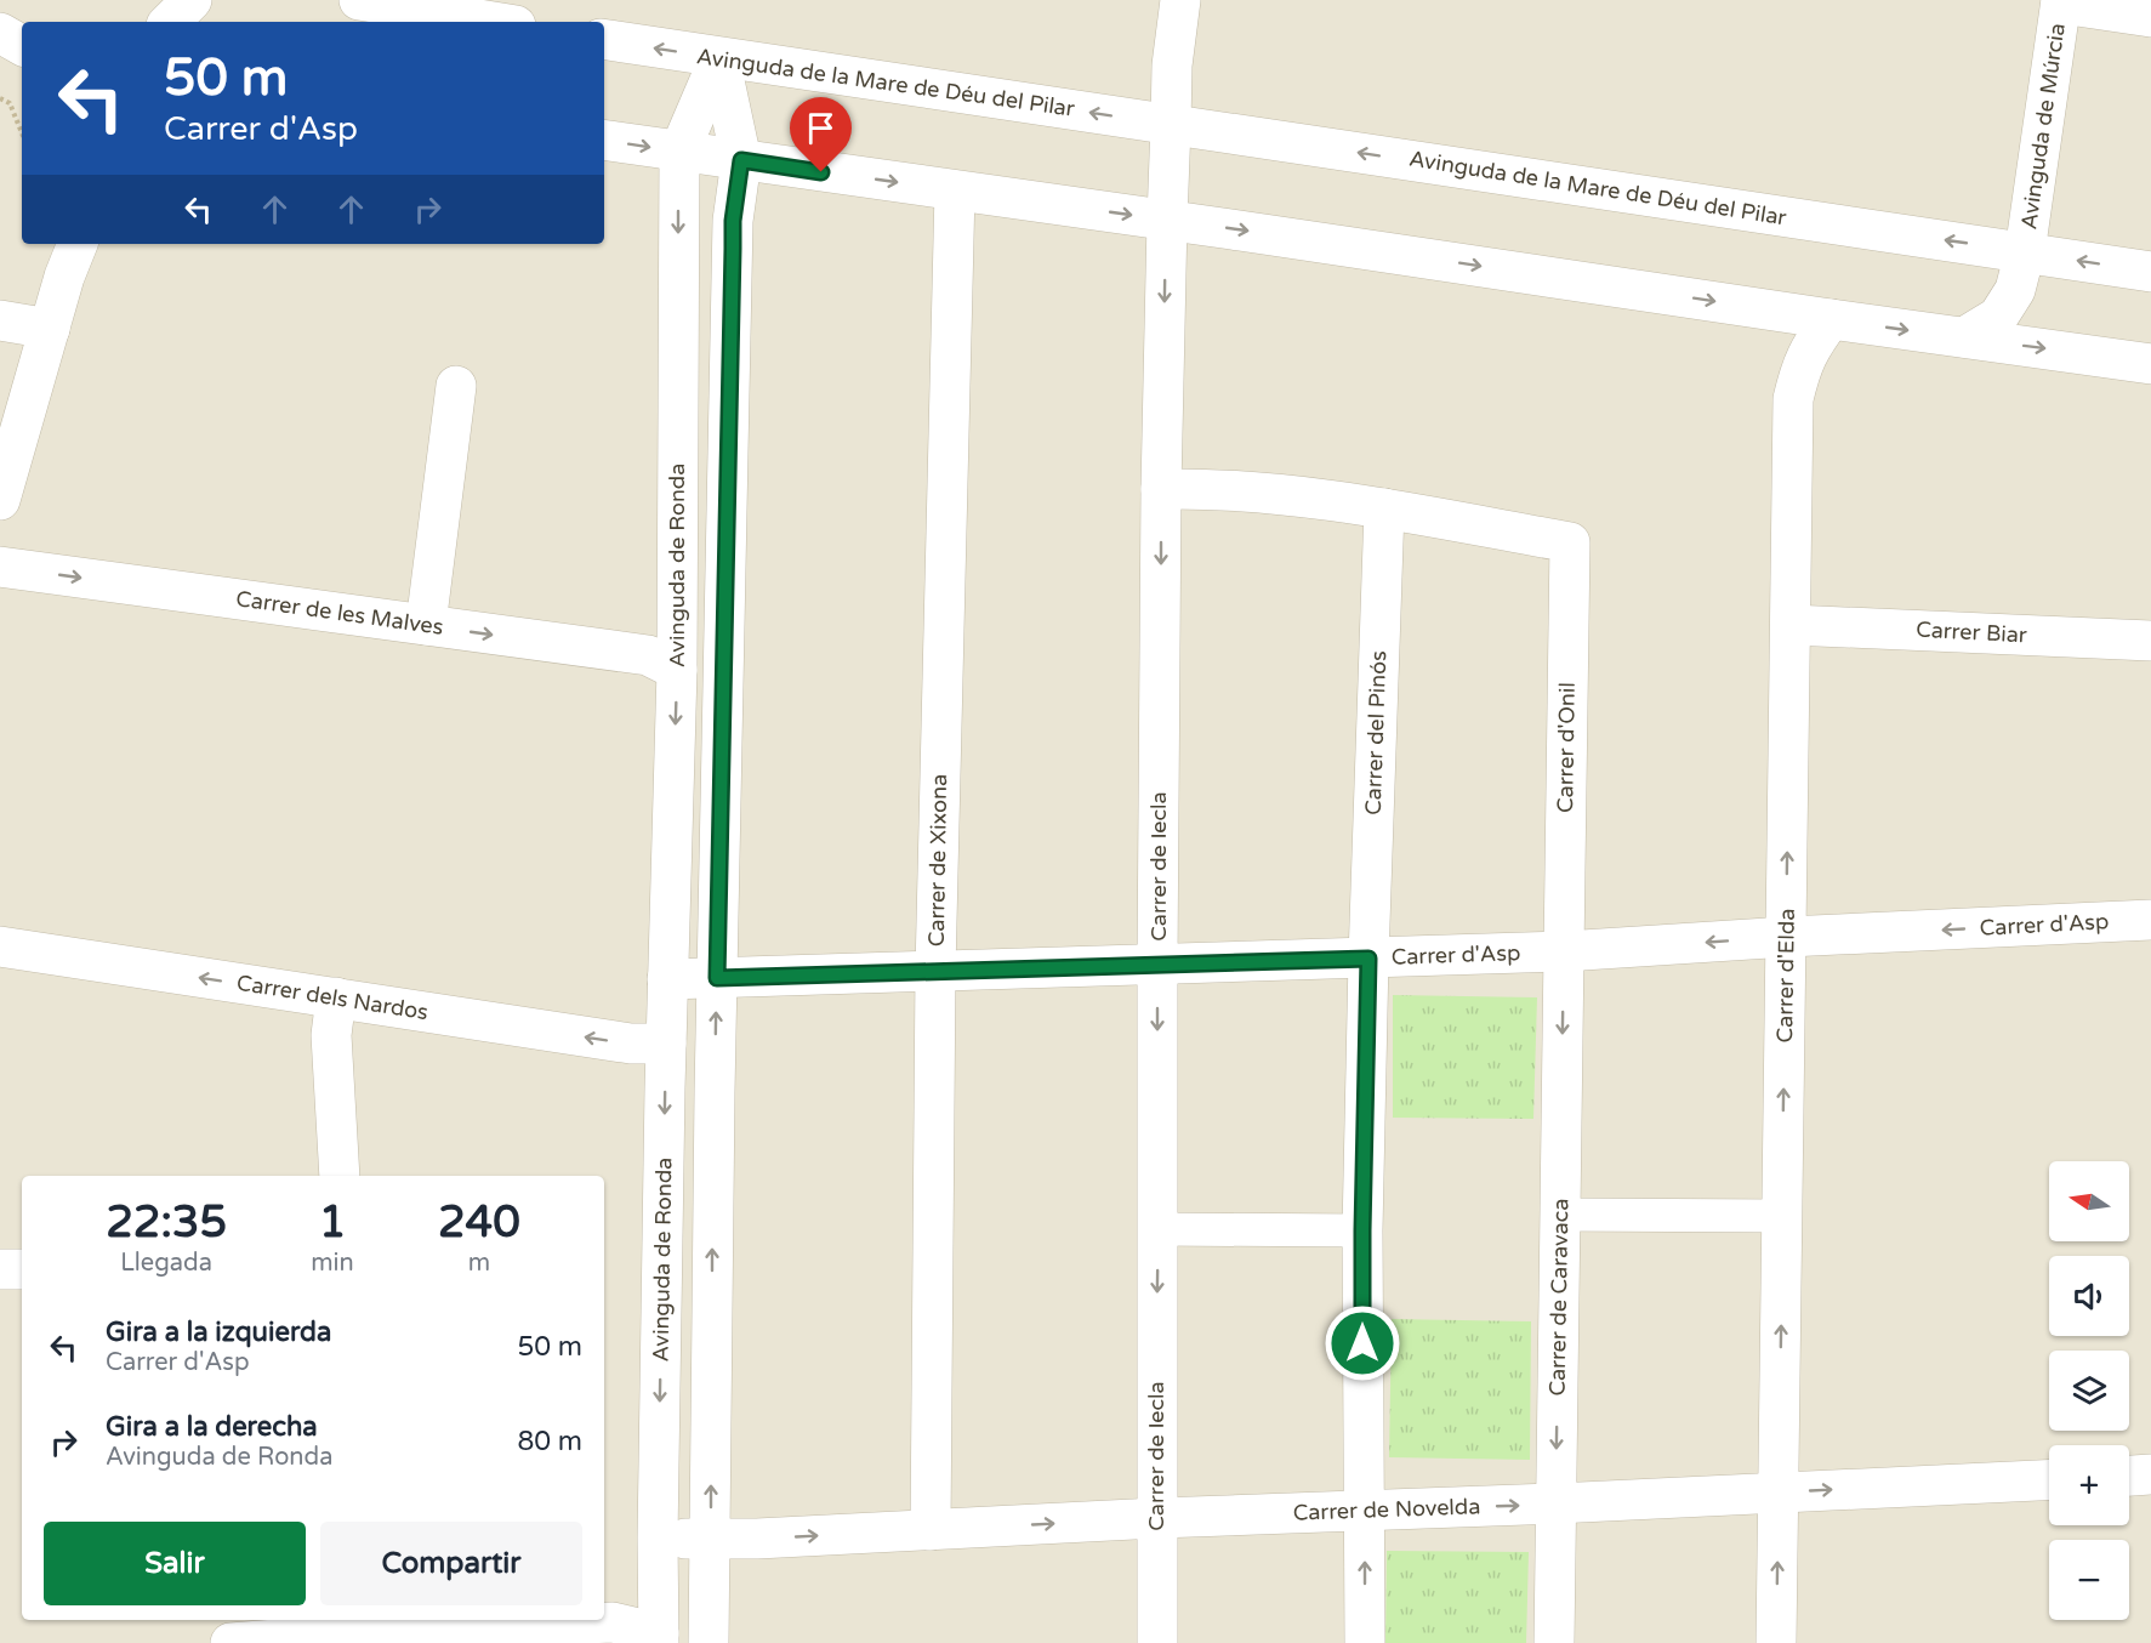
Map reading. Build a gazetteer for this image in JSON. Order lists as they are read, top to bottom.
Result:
{
  "streets": {
    "street": [
      "Avinguda de la Mare de Déu del Pilar",
      "Avinguda de Múrcia",
      "Avinguda de Ronda",
      "Carrer de les Malves",
      "Carrer Biar",
      "Carrer del Pinós",
      "Carrer d'Onil",
      "Carrer de Xixona",
      "Carrer de Iecla",
      "Carrer d'Asp",
      "Carrer d'Elda",
      "Carrer dels Nardos",
      "Carrer de Caravaca",
      "Carrer de Novelda"
    ]
  },
  "crossings": [
    ["Avinguda de la Mare de Déu del Pilar", "Avinguda de Múrcia"],
    ["Avinguda de Ronda", "Carrer de les Malves"],
    ["Avinguda de Ronda", "Carrer dels Nardos"],
    ["Carrer Biar", "Carrer d'Elda"],
    ["Carrer del Pinós", "Carrer d'Onil"],
    ["Carrer del Pinós", "Carrer d'Asp"],
    ["Carrer del Pinós", "Carrer de Novelda"],
    ["Carrer d'Onil", "Carrer d'Asp"],
    ["Carrer d'Onil", "Carrer de Caravaca"],
    ["Carrer de Xixona", "Carrer d'Asp"],
    ["Carrer de Xixona", "Carrer de Novelda"],
    ["Carrer de Iecla", "Carrer d'Asp"],
    ["Carrer de Iecla", "Carrer de Novelda"],
    ["Carrer d'Asp", "Carrer d'Elda"],
    ["Carrer d'Asp", "Carrer de Caravaca"],
    ["Carrer d'Elda", "Carrer de Novelda"],
    ["Carrer de Caravaca", "Carrer de Novelda"]
  ],
  "one_way": [
    "Carrer de les Malves",
    "Carrer de Iecla",
    "Carrer d'Asp",
    "Carrer d'Elda",
    "Carrer dels Nardos",
    "Carrer de Caravaca",
    "Carrer de Novelda"
  ],
  "north": "left",
  "page": {
    "turn": ["50 m", "Carrer d'Asp"],
    "map_buttons": ["+", "−"],
    "eta": [
      "22:35",
      "Llegada",
      "1",
      "min",
      "240",
      "m"
    ],
    "list": [
      {
        "name": "Gira a la izquierda",
        "note": "Carrer d'Asp",
        "value": "50 m"
      },
      {
        "name": "Gira a la derecha",
        "note": "Avinguda de Ronda",
        "value": "80 m"
      }
    ],
    "buttons": ["Salir", "Compartir"]
  }
}
